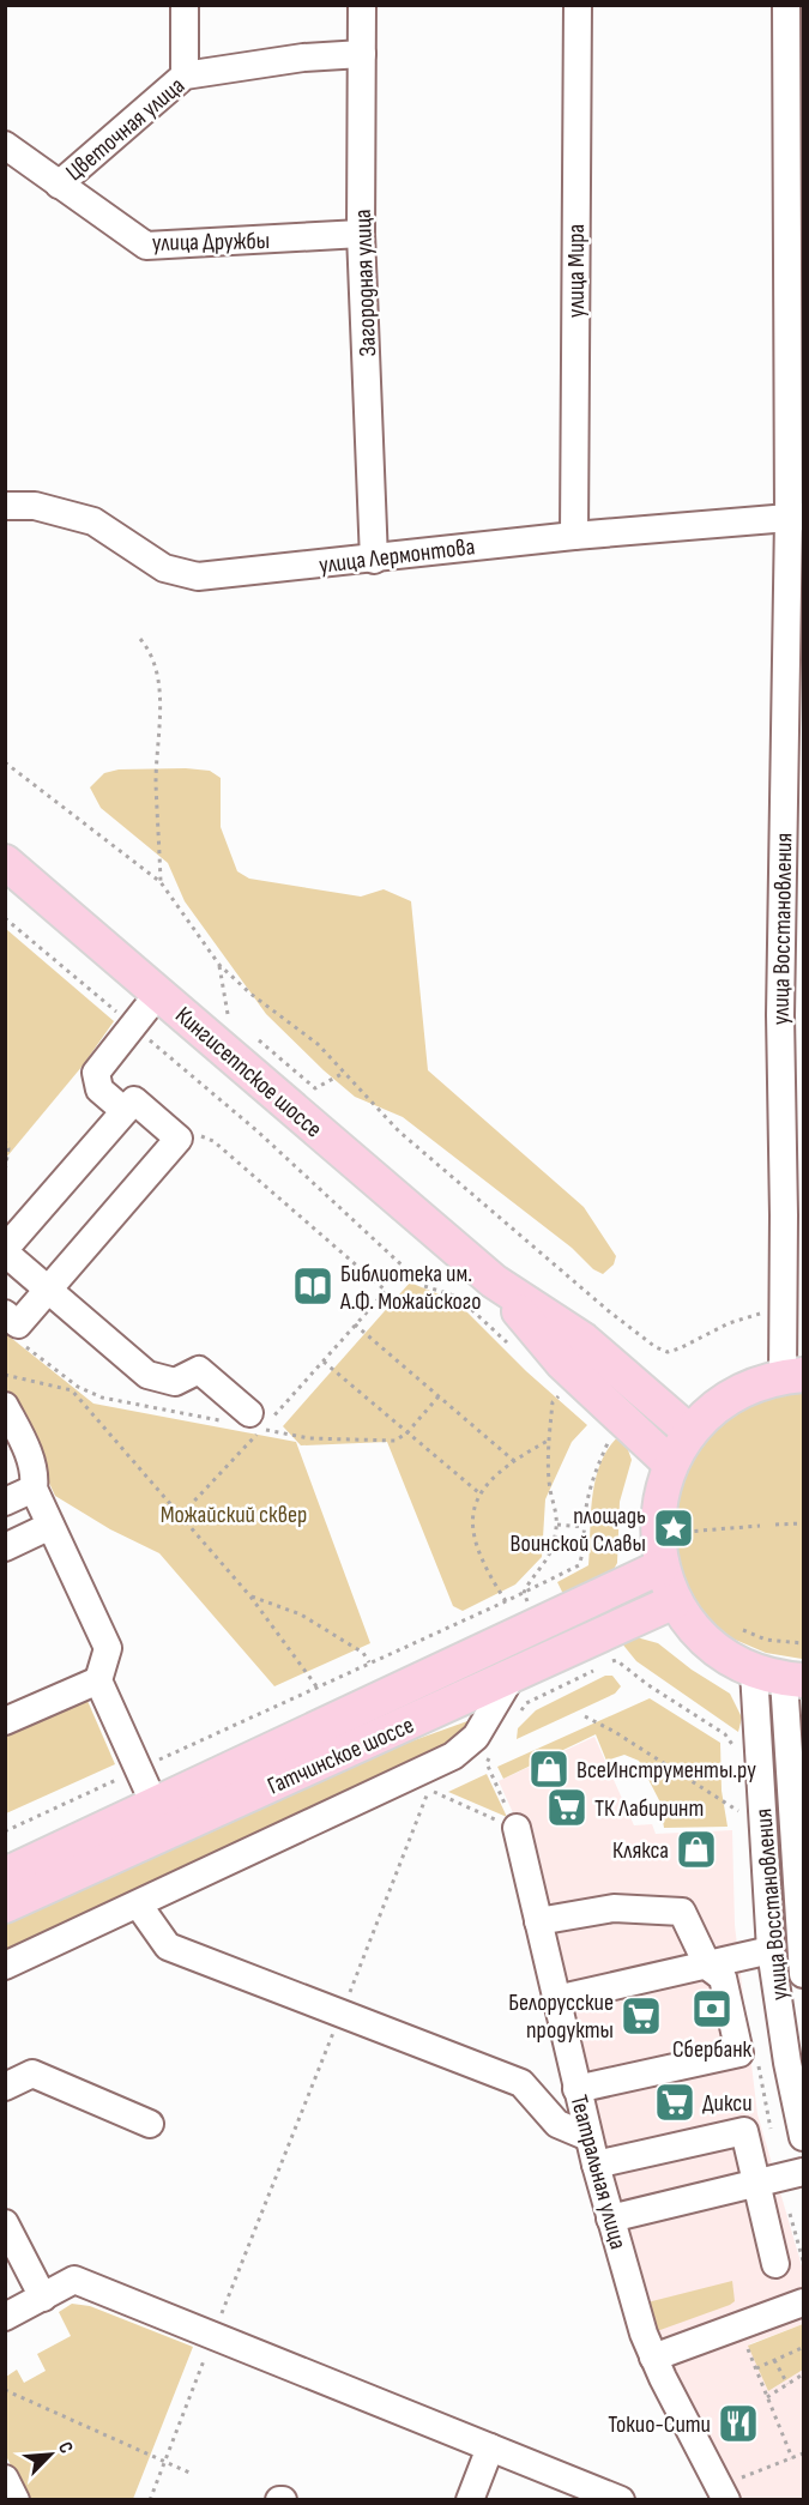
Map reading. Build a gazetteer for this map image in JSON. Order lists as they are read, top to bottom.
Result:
{
  "streets": {
    "main road": ["Кингисеппское шоссе", "Гатчинское шоссе"],
    "street": [
      "Цветочная улица",
      "улица Дружбы",
      "улица Мира",
      "Загородная улица",
      "улица Лермонтова",
      "улица Восстановления",
      "Театральная улица"
    ]
  },
  "crossings": [
    ["Цветочная улица", "улица Дружбы"],
    ["Цветочная улица", "Загородная улица"],
    ["улица Дружбы", "Загородная улица"],
    ["улица Мира", "улица Лермонтова"],
    ["Загородная улица", "улица Лермонтова"],
    ["улица Лермонтова", "улица Восстановления"]
  ],
  "parks": ["Можайский сквер"],
  "places": {
    "library": ["Библиотека им. А.Ф. Можайского"],
    "place": ["площадь Воинской Славы"],
    "shop": ["ВсеИнструменты.ру", "Клякса"],
    "supermarket": ["ТК Лабиринт", "Белорусские продукты", "Дикси"],
    "bank": ["Сбербанк"],
    "restaurant": ["Токио-Сити"]
  },
  "north": "top right"
}
